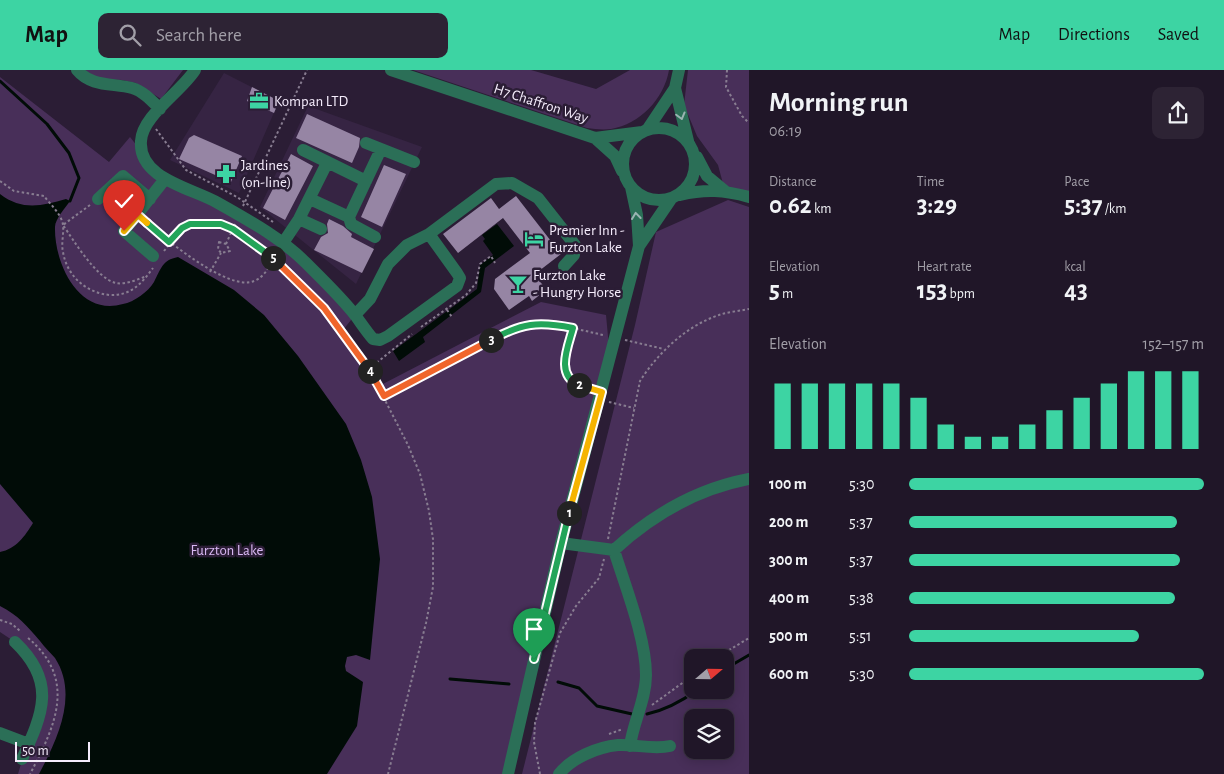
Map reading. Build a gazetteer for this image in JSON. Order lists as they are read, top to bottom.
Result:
{
  "streets": {
    "street": ["H7 Chaffron Way"]
  },
  "parks": ["Furzton Lake"],
  "places": {
    "office": ["Kompan LTD"],
    "pharmacy": ["Jardines (on-line)"],
    "hotel": ["Premier Inn - Furzton Lake"],
    "bar": ["Furzton Lake - Hungry Horse"]
  },
  "scale_bar": "50 m",
  "north": "right",
  "page": {
    "header": "Map",
    "search": "Search here",
    "nav": ["Map", "Directions", "Saved"],
    "heading": ["Morning run", "06:19"],
    "stats": [
      ["Distance", "0.62 km"],
      ["Time", "3:29"],
      ["Pace", "5:37 /km"],
      ["Elevation", "5 m"],
      ["Heart rate", "153 bpm"],
      ["kcal", "43"]
    ],
    "pins": [
      "5",
      "3",
      "4",
      "2",
      "1"
    ],
    "chart": ["Elevation", "152–157 m"],
    "list": [
      {
        "name": "100 m",
        "note": "5:30"
      },
      {
        "name": "200 m",
        "note": "5:37"
      },
      {
        "name": "300 m",
        "note": "5:37"
      },
      {
        "name": "400 m",
        "note": "5:38"
      },
      {
        "name": "500 m",
        "note": "5:51"
      },
      {
        "name": "600 m",
        "note": "5:30"
      }
    ],
    "scale": "50 m"
  }
}
